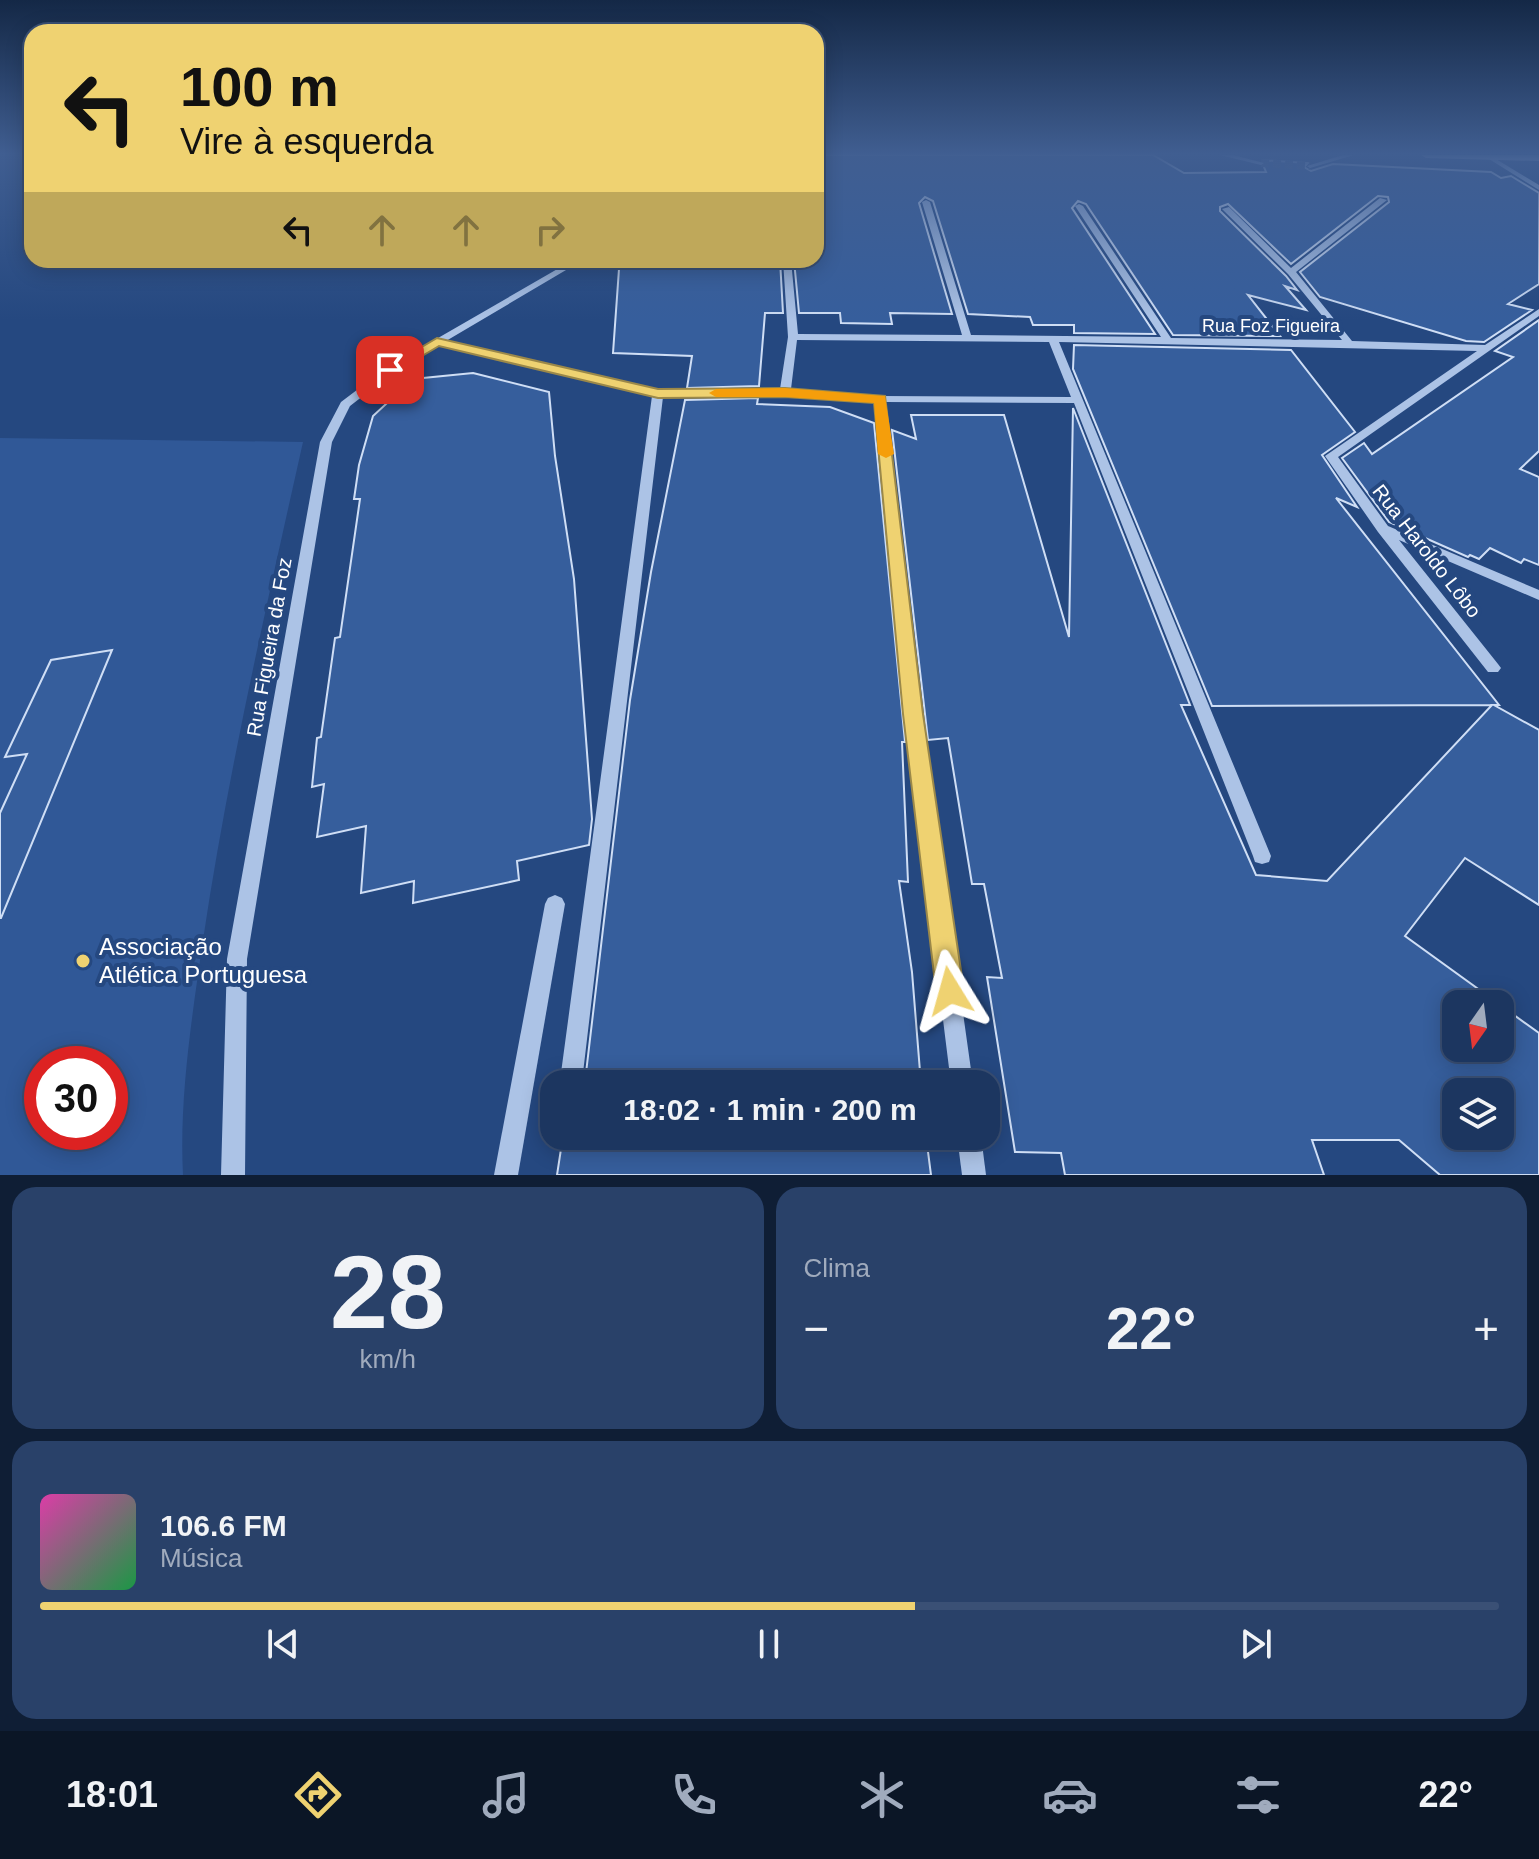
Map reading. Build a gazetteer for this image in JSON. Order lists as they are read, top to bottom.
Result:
{
  "streets": {
    "street": ["Rua Foz Figueira", "Rua Haroldo Lôbo", "Rua Figueira da Foz"]
  },
  "crossings": [
    ["Rua Foz Figueira", "Rua Haroldo Lôbo"]
  ],
  "places": ["Associação Atlética Portuguesa"],
  "north": "bottom",
  "page": {
    "turn": ["100 m", "Vire à esquerda"],
    "limit": "30",
    "trip": "18:02 · 1 min · 200 m",
    "tile": [
      ["28", "km/h"],
      "Clima"
    ],
    "heat": ["−", "22°", "+"],
    "song": ["106.6 FM", "Música"],
    "tabs": ["18:01", "22°"]
  }
}
